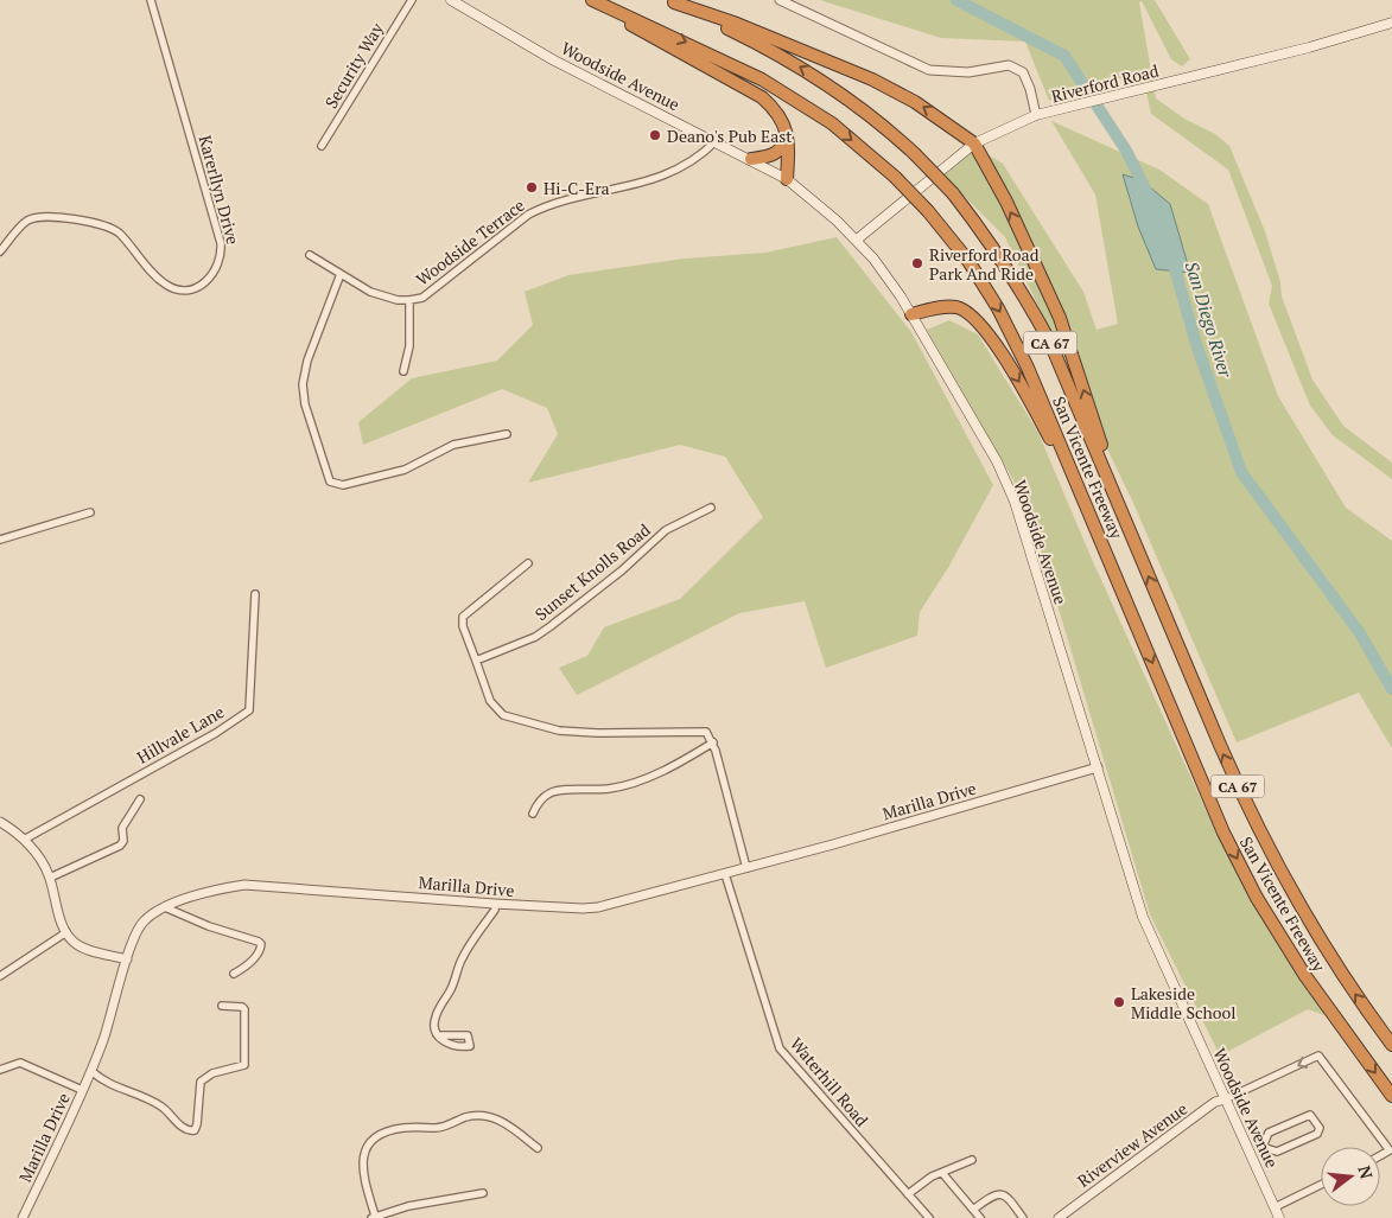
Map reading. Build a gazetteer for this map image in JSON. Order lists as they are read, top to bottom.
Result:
{
  "streets": {
    "highway": ["CA 67", "San Vicente Freeway"],
    "main road": ["Woodside Avenue", "Riverford Road"],
    "street": [
      "Security Way",
      "Karerllyn Drive",
      "Woodside Terrace",
      "Sunset Knolls Road",
      "Hillvale Lane",
      "Marilla Drive",
      "Waterhill Road",
      "Riverview Avenue"
    ]
  },
  "crossings": [
    ["Woodside Avenue", "Riverford Road"],
    ["Woodside Avenue", "Woodside Terrace"],
    ["Woodside Avenue", "Marilla Drive"],
    ["Woodside Avenue", "Riverview Avenue"],
    ["Marilla Drive", "Waterhill Road"]
  ],
  "water": ["San Diego River"],
  "places": [
    "Deano's Pub East",
    "Hi-C-Era",
    "Riverford Road Park And Ride",
    "Lakeside Middle School"
  ],
  "north": "right"
}
